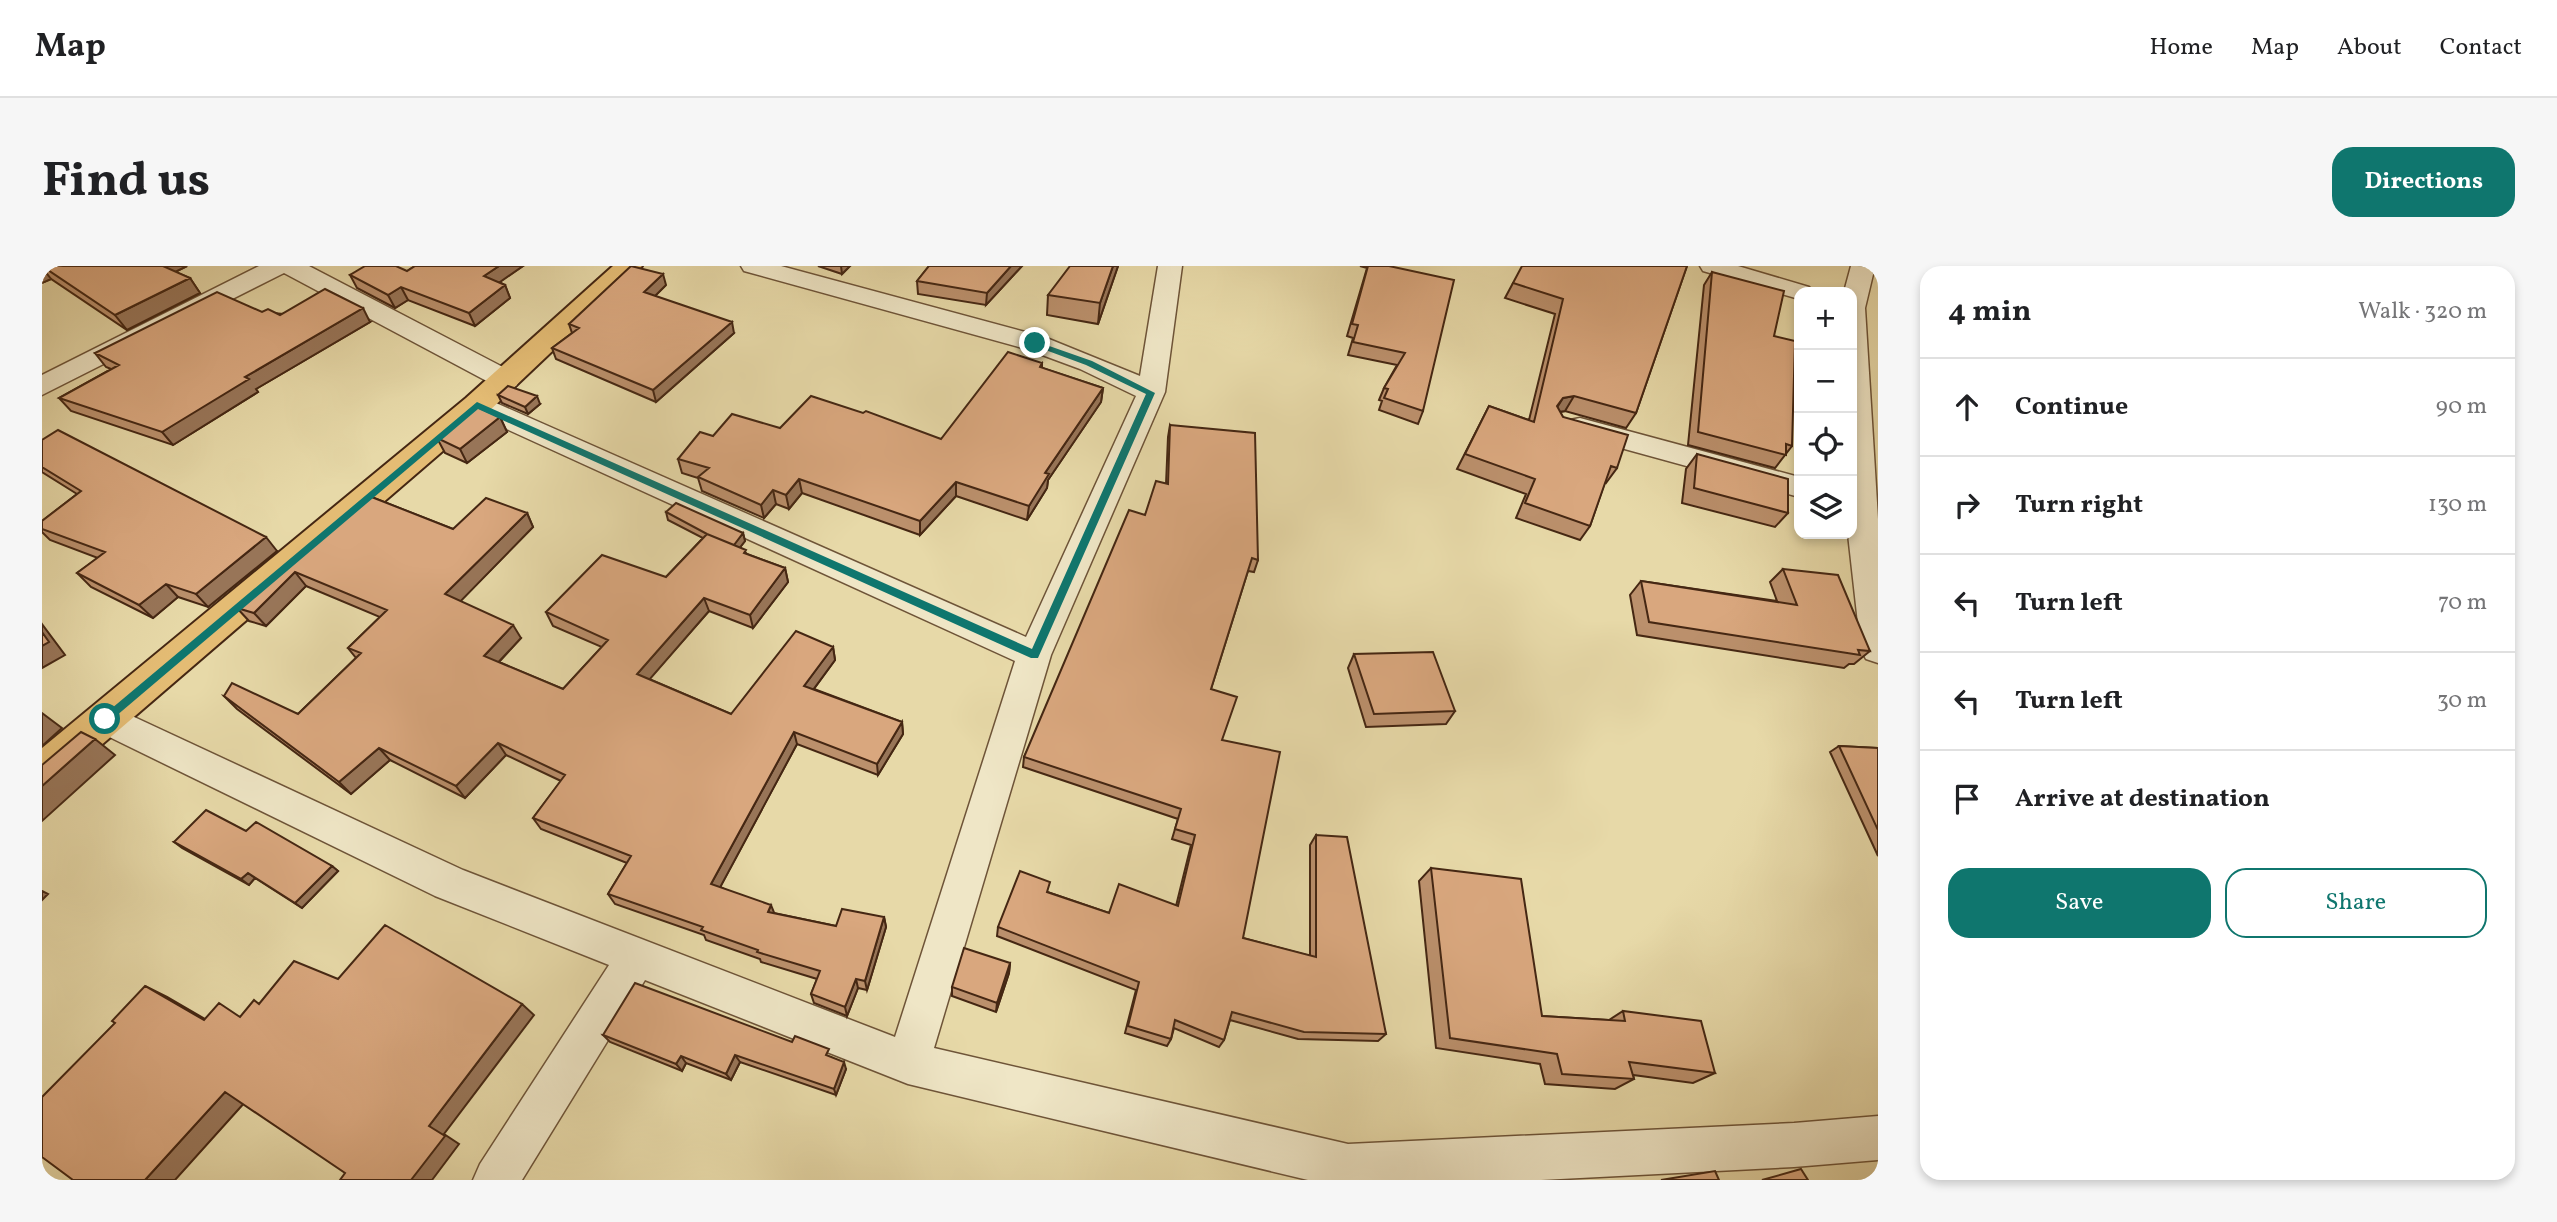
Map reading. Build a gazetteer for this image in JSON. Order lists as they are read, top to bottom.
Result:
{
  "page": {
    "header": "Map",
    "nav": [
      "Home",
      "Map",
      "About",
      "Contact"
    ],
    "buttons": [
      "Directions",
      ["Save", "Share"]
    ],
    "title": "Find us",
    "heading": ["4 min", "Walk · 320 m"],
    "map_buttons": ["+", "−"],
    "list": [
      ["Continue", "90 m"],
      ["Turn right", "130 m"],
      ["Turn left", "70 m"],
      ["Turn left", "30 m"],
      "Arrive at destination"
    ]
  }
}
